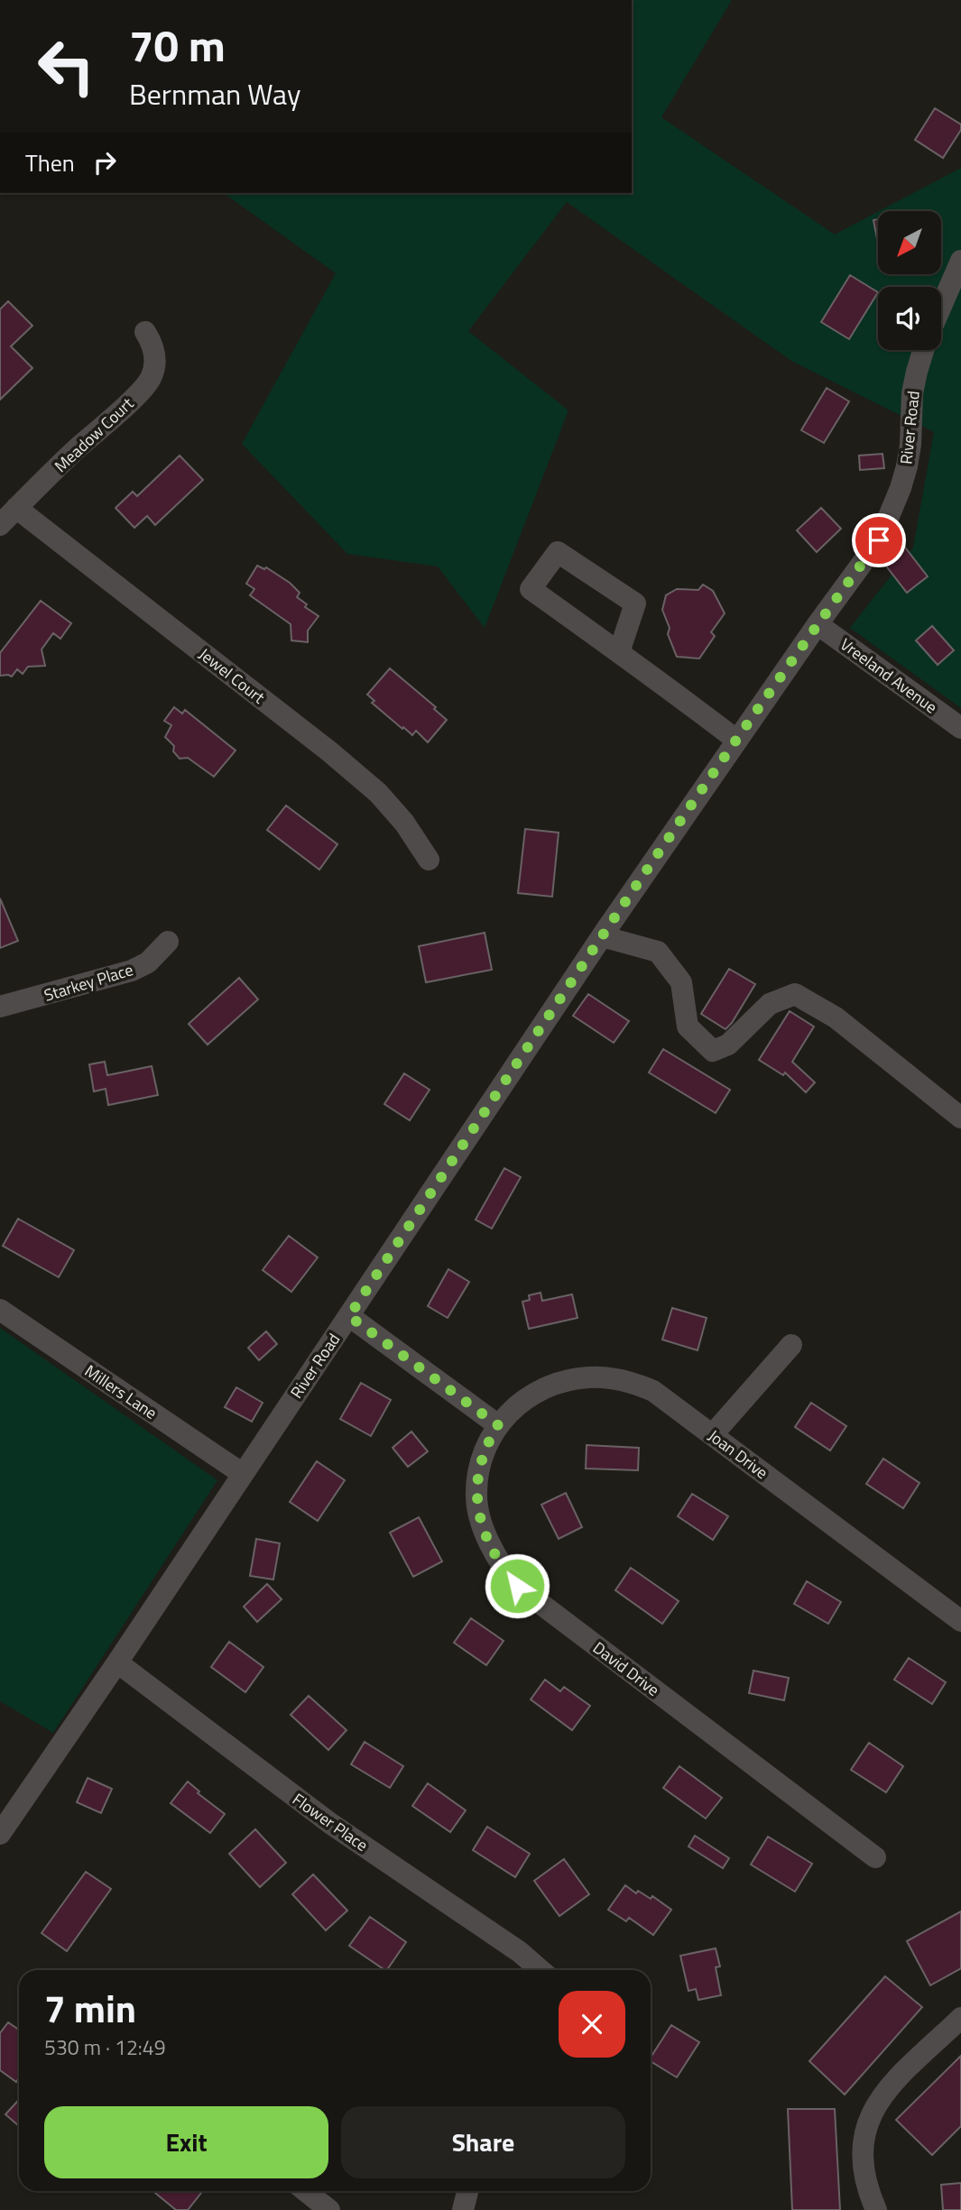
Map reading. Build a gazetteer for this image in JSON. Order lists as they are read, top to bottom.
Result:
{
  "streets": {
    "street": [
      "River Road",
      "Meadow Court",
      "Jewel Court",
      "Vreeland Avenue",
      "Starkey Place",
      "Millers Lane",
      "Joan Drive",
      "David Drive",
      "Flower Place"
    ]
  },
  "crossings": [
    ["River Road", "Vreeland Avenue"],
    ["River Road", "Millers Lane"],
    ["River Road", "Flower Place"],
    ["Meadow Court", "Jewel Court"],
    ["Joan Drive", "David Drive"]
  ],
  "north": "bottom left",
  "page": {
    "turn": ["70 m", "Bernman Way"],
    "then": "Then",
    "heading": ["7 min", "530 m · 12:49"],
    "buttons": ["Exit", "Share"]
  }
}
